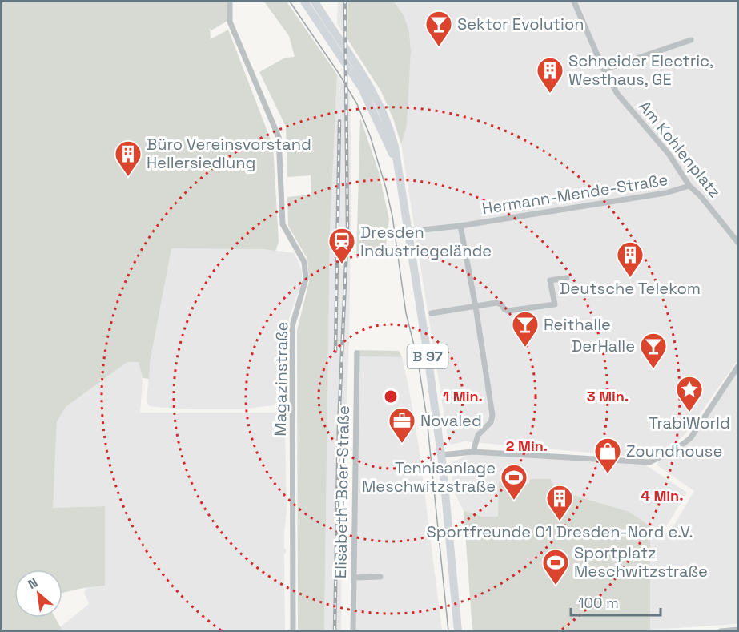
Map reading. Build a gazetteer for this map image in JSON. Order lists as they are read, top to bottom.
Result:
{
  "streets": {
    "main road": ["B 97"],
    "street": [
      "Am Kohlenplatz",
      "Hermann-Mende-Straße",
      "Magazinstraße",
      "Elisabeth-Boer-Straße"
    ]
  },
  "crossings": [
    ["Am Kohlenplatz", "Hermann-Mende-Straße"],
    ["Hermann-Mende-Straße", "B 97"]
  ],
  "places": {
    "bar": ["Sektor Evolution", "Reithalle", "DerHalle"],
    "building": [
      "Schneider Electric, Westhaus, GE",
      "Büro Vereinsvorstand Hellersiedlung",
      "Deutsche Telekom",
      "Sportfreunde 01 Dresden-Nord e.V."
    ],
    "station": ["Dresden Industriegelände"],
    "place": ["TrabiWorld"],
    "office": ["Novaled"],
    "shop": ["Zoundhouse"],
    "sports": ["Tennisanlage Meschwitzstraße", "Sportplatz Meschwitzstraße"]
  },
  "scale_bar": "100 m",
  "north": "top left",
  "rings": [
    "1 Min.",
    "3 Min.",
    "2 Min.",
    "4 Min."
  ]
}
